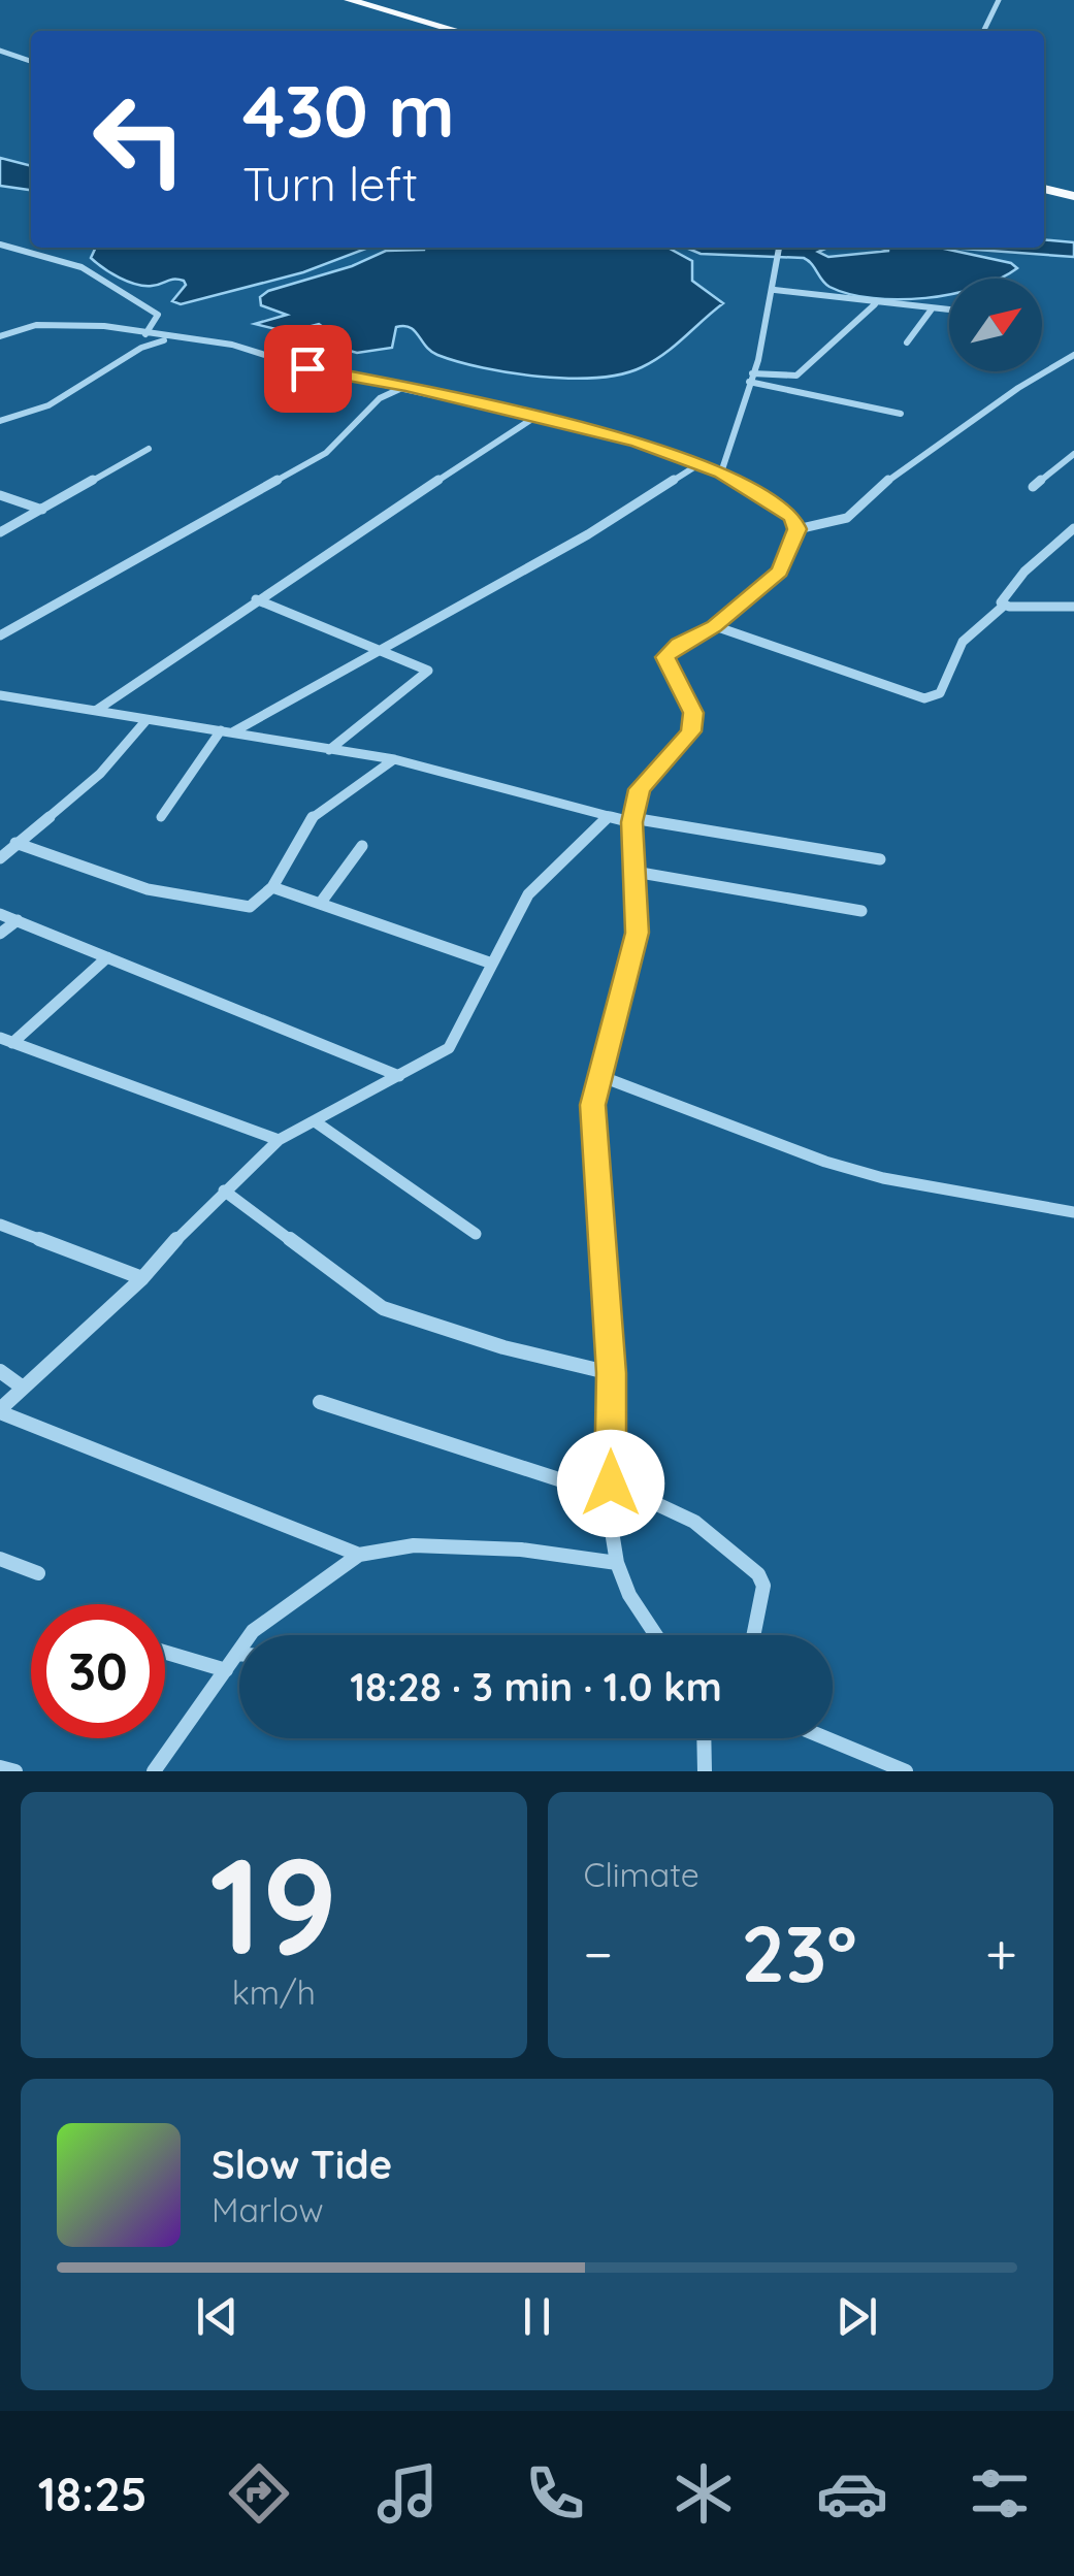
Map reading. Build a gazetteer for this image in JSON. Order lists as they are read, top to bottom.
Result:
{
  "north": "top right",
  "page": {
    "turn": ["430 m", "Turn left"],
    "limit": "30",
    "trip": "18:28 · 3 min · 1.0 km",
    "tile": [
      ["19", "km/h"],
      "Climate"
    ],
    "heat": ["−", "23°", "+"],
    "song": ["Slow Tide", "Marlow"],
    "tabs": "18:25"
  }
}
